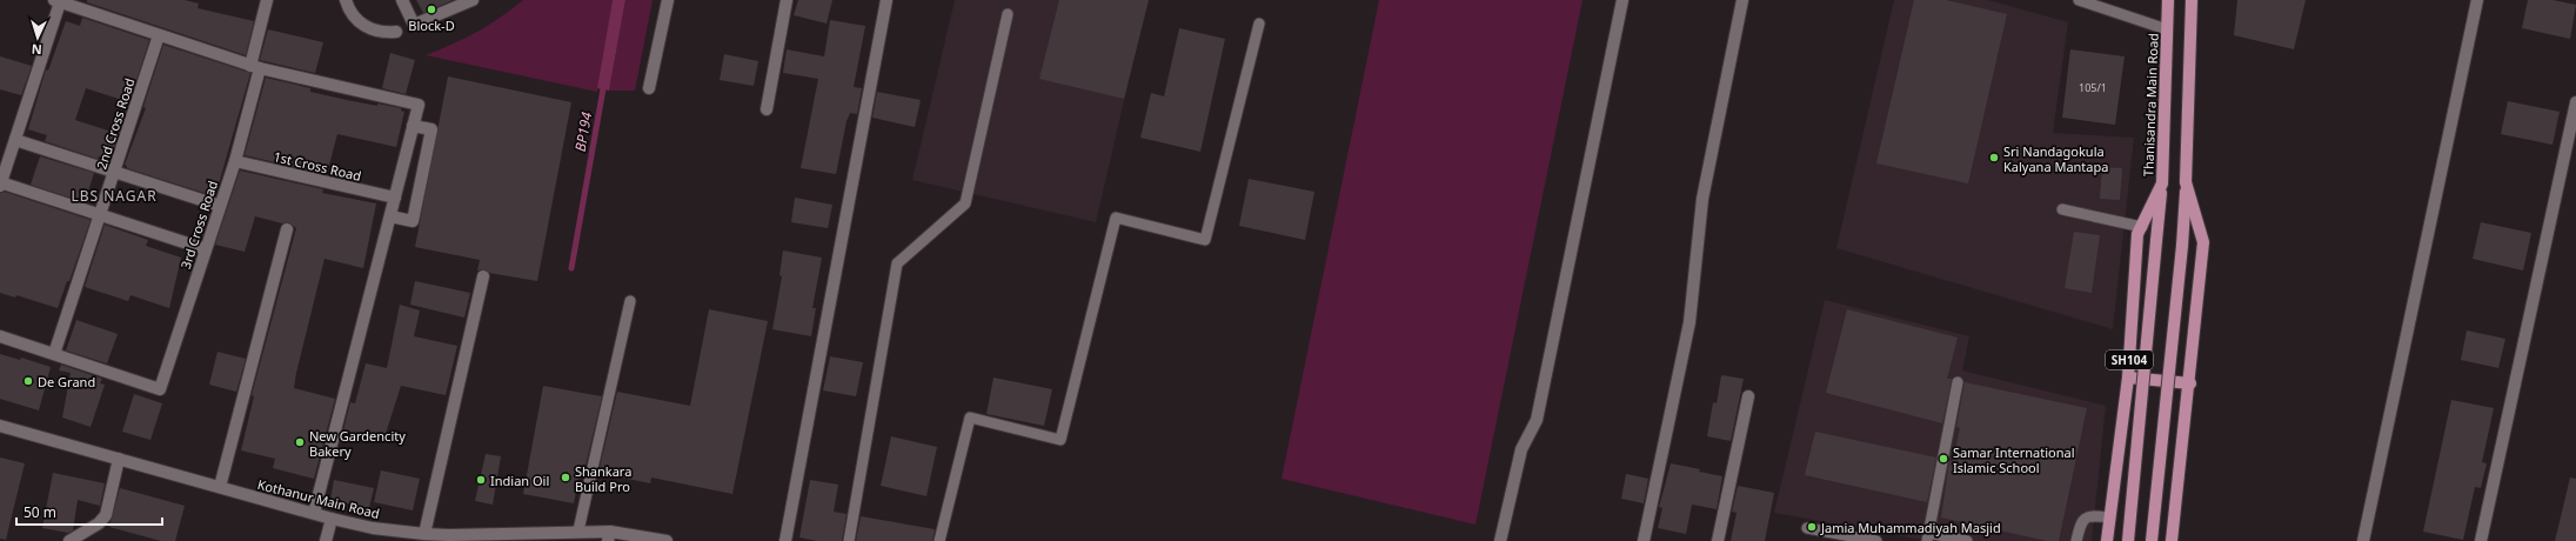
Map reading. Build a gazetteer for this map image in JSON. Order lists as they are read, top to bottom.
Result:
{
  "streets": {
    "main road": ["Thanisandra Main Road", "SH104"],
    "street": [
      "2nd Cross Road",
      "1st Cross Road",
      "3rd Cross Road",
      "Kothanur Main Road"
    ]
  },
  "crossings": [
    ["Thanisandra Main Road", "SH104"],
    ["2nd Cross Road", "3rd Cross Road"],
    ["1st Cross Road", "3rd Cross Road"]
  ],
  "districts": ["LBS NAGAR"],
  "water": ["BP194"],
  "places": [
    "Block-D",
    "Sri Nandagokula Kalyana Mantapa",
    "De Grand",
    "New Gardencity Bakery",
    "Samar International Islamic School",
    "Shankara Build Pro",
    "Indian Oil",
    "Jamia Muhammadiyah Masjid"
  ],
  "house_numbers": ["105/1"],
  "scale_bar": "50 m",
  "north": "bottom"
}
